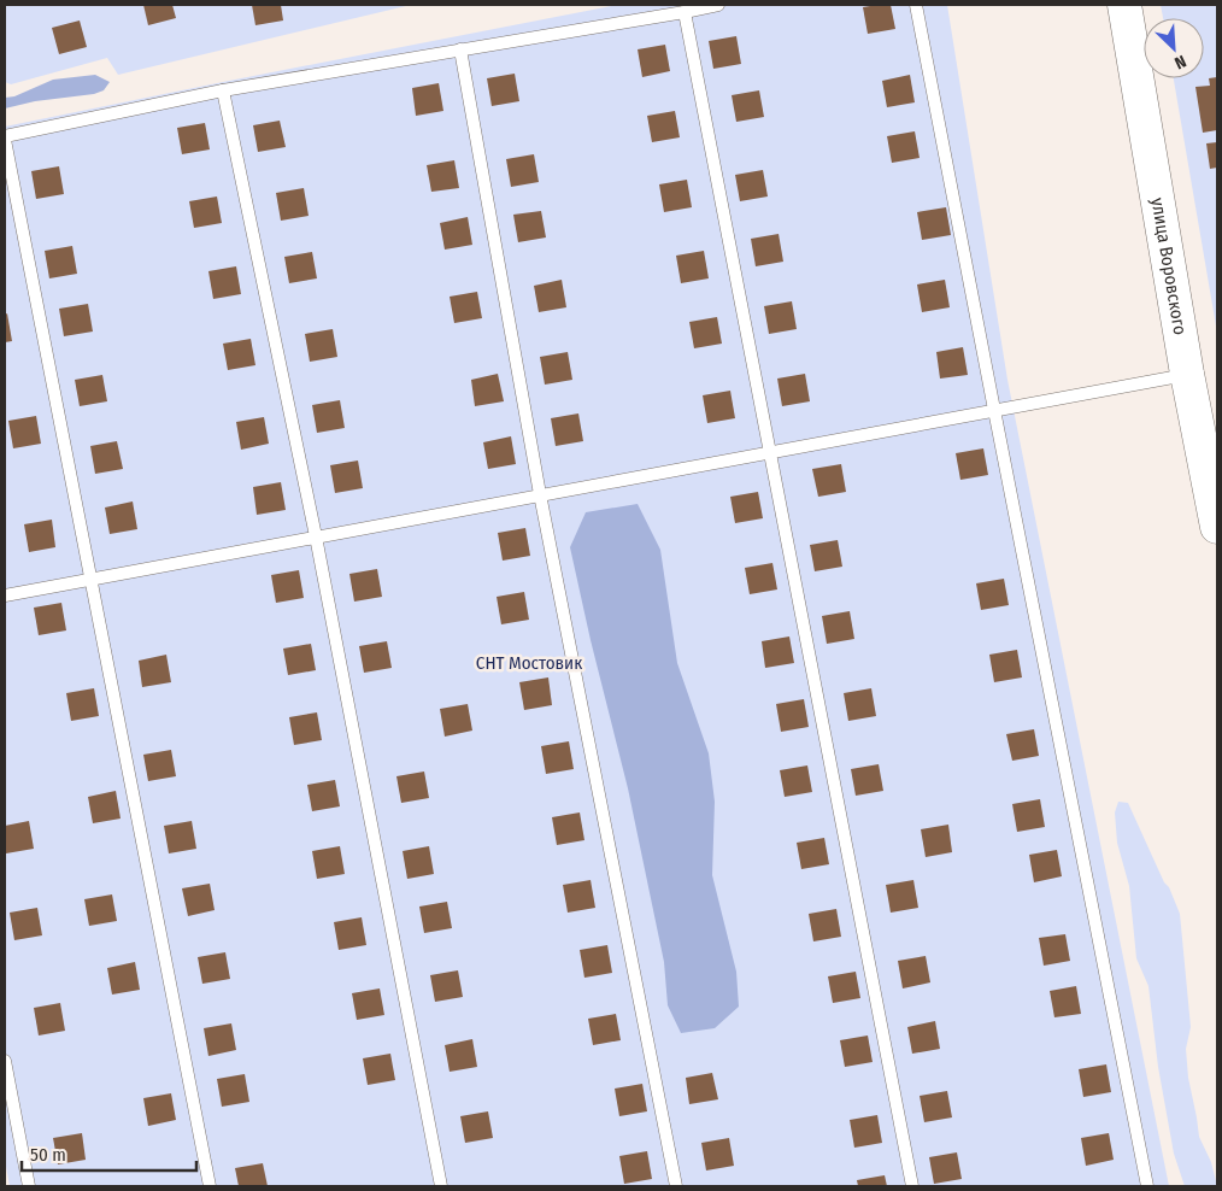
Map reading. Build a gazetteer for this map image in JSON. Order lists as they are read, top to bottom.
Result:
{
  "streets": {
    "main road": ["улица Воровского"]
  },
  "parks": ["СНТ Мостовик"],
  "scale_bar": "50 m",
  "north": "bottom right"
}
